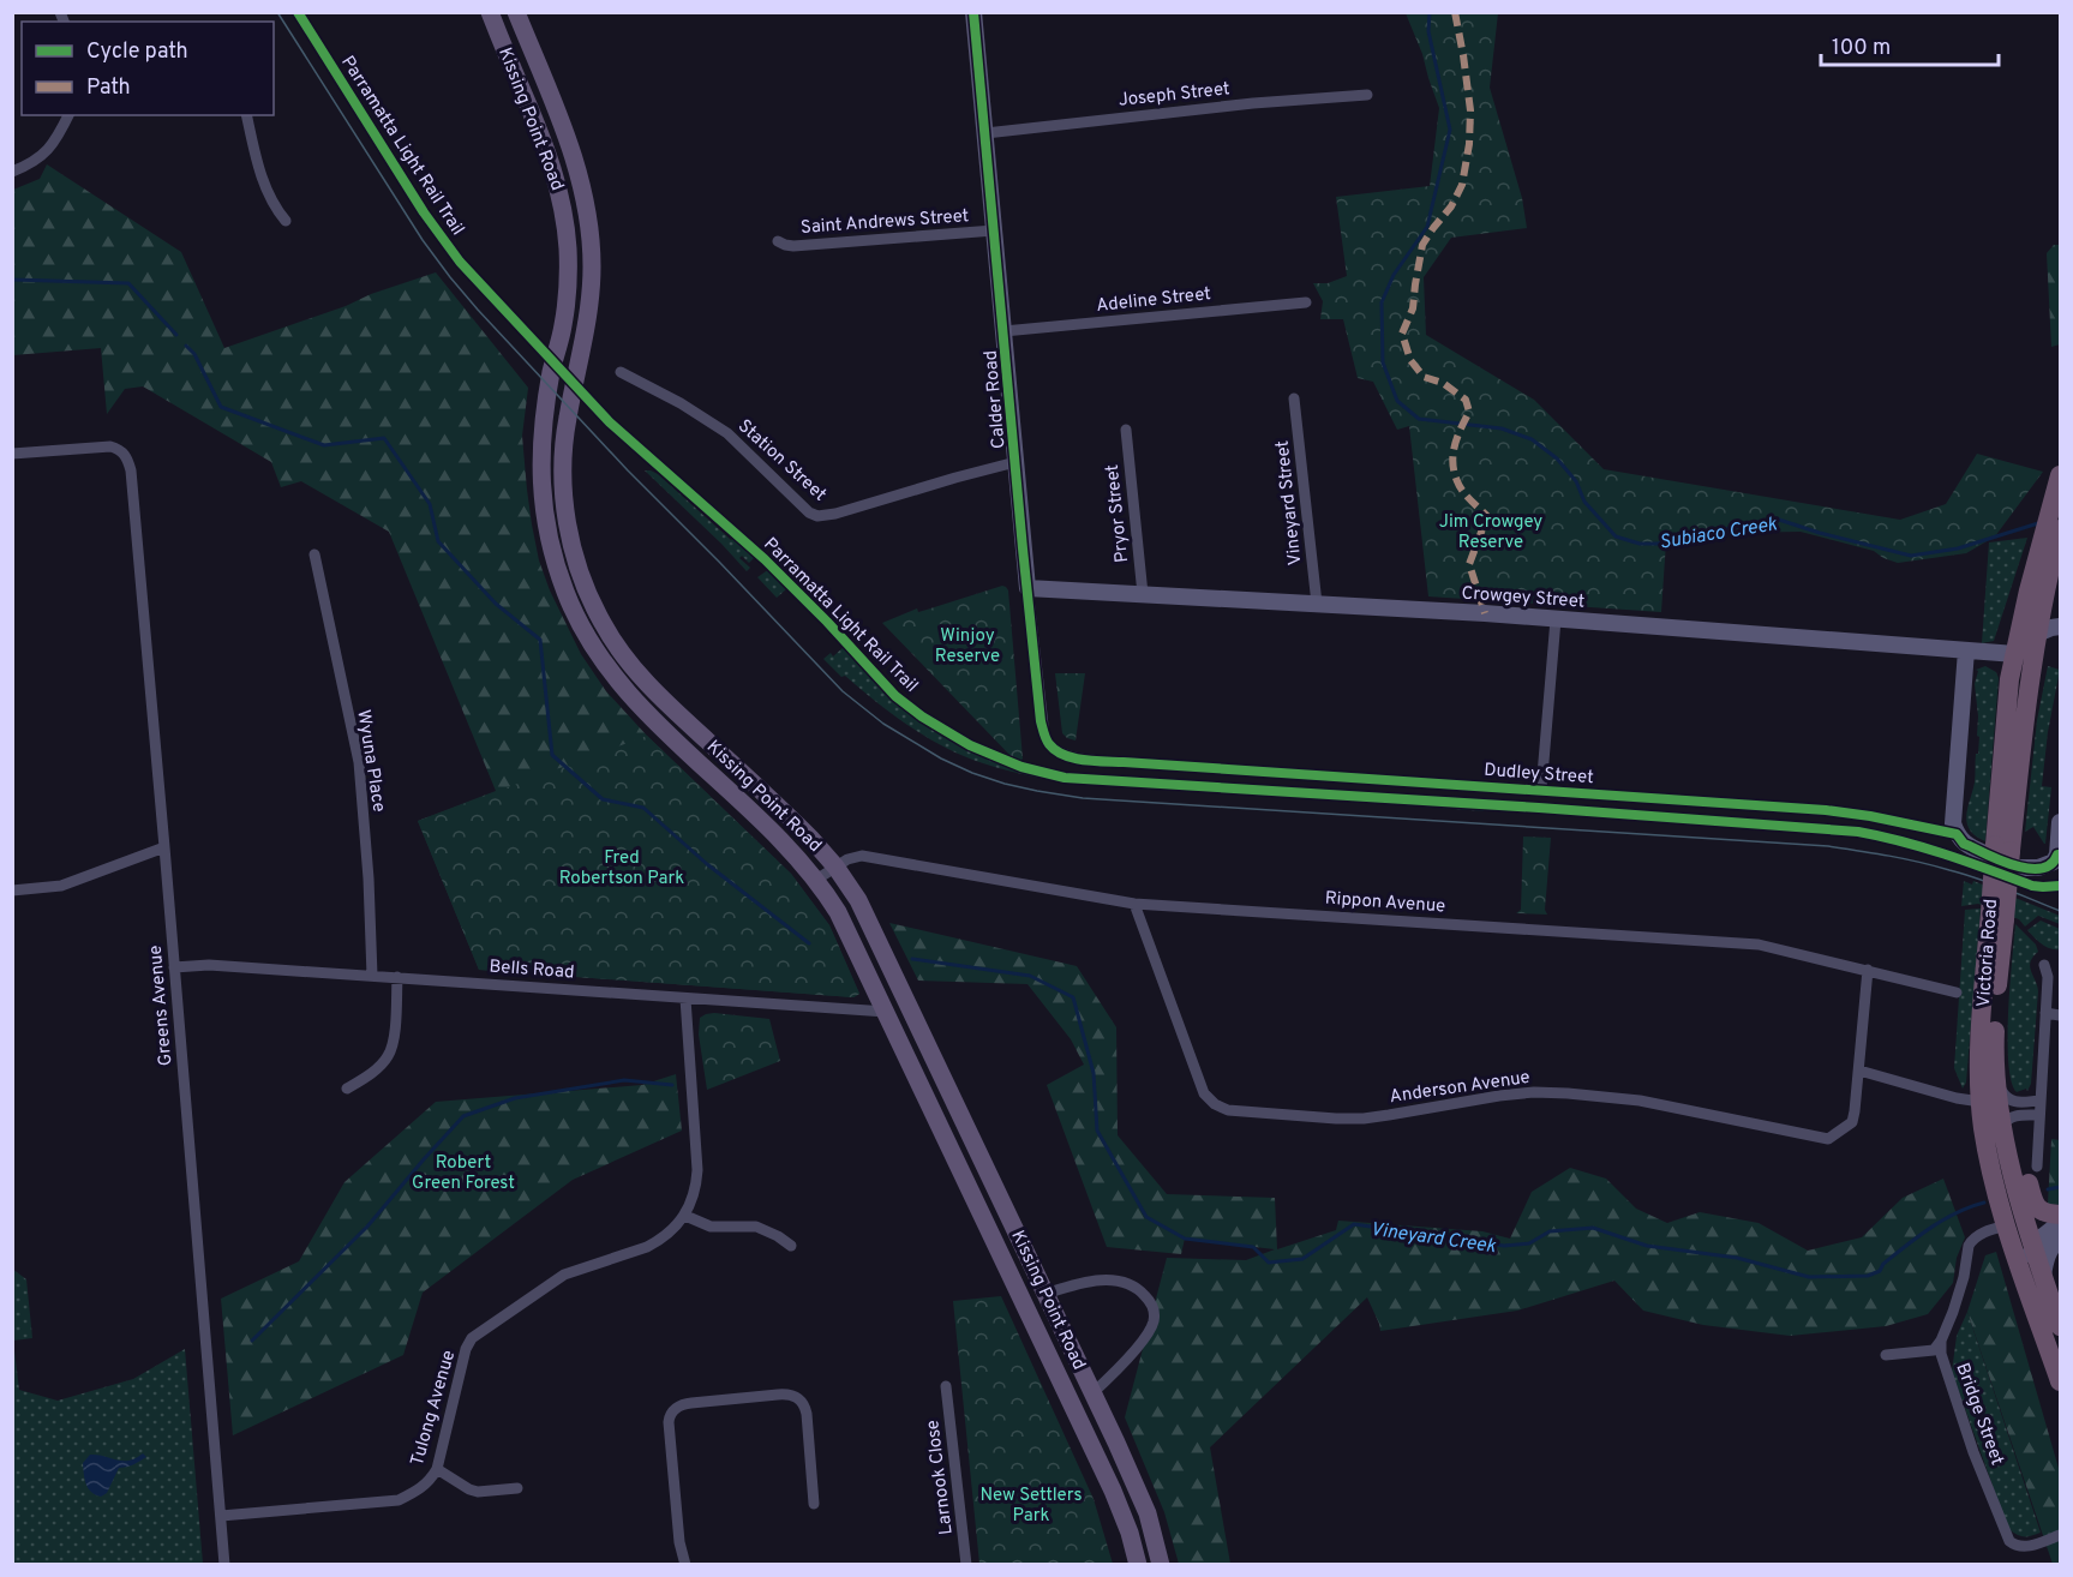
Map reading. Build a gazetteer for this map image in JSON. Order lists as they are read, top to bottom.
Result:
{
  "streets": {
    "highway": ["Victoria Road"],
    "main road": ["Kissing Point Road"],
    "street": [
      "Joseph Street",
      "Saint Andrews Street",
      "Adeline Street",
      "Calder Road",
      "Station Street",
      "Vineyard Street",
      "Pryor Street",
      "Crowgey Street",
      "Wyuna Place",
      "Dudley Street",
      "Rippon Avenue",
      "Bells Road",
      "Greens Avenue",
      "Anderson Avenue",
      "Tulong Avenue",
      "Bridge Street",
      "Larnook Close"
    ],
    "cycle path": ["Parramatta Light Rail Trail"]
  },
  "crossings": [
    ["Joseph Street", "Calder Road"],
    ["Kissing Point Road", "Rippon Avenue"],
    ["Kissing Point Road", "Bells Road"],
    ["Saint Andrews Street", "Calder Road"],
    ["Adeline Street", "Calder Road"],
    ["Calder Road", "Station Street"],
    ["Calder Road", "Crowgey Street"],
    ["Calder Road", "Dudley Street"],
    ["Vineyard Street", "Crowgey Street"],
    ["Pryor Street", "Crowgey Street"],
    ["Crowgey Street", "Victoria Road"],
    ["Wyuna Place", "Bells Road"],
    ["Dudley Street", "Victoria Road"],
    ["Rippon Avenue", "Anderson Avenue"],
    ["Bells Road", "Greens Avenue"],
    ["Bells Road", "Tulong Avenue"],
    ["Greens Avenue", "Tulong Avenue"]
  ],
  "water": ["Subiaco Creek", "Vineyard Creek"],
  "parks": [
    "Jim Crowgey Reserve",
    "Winjoy Reserve",
    "Fred Robertson Park",
    "Robert Green Forest",
    "New Settlers Park"
  ],
  "legend": ["Cycle path", "Path"],
  "scale_bar": "100 m"
}
